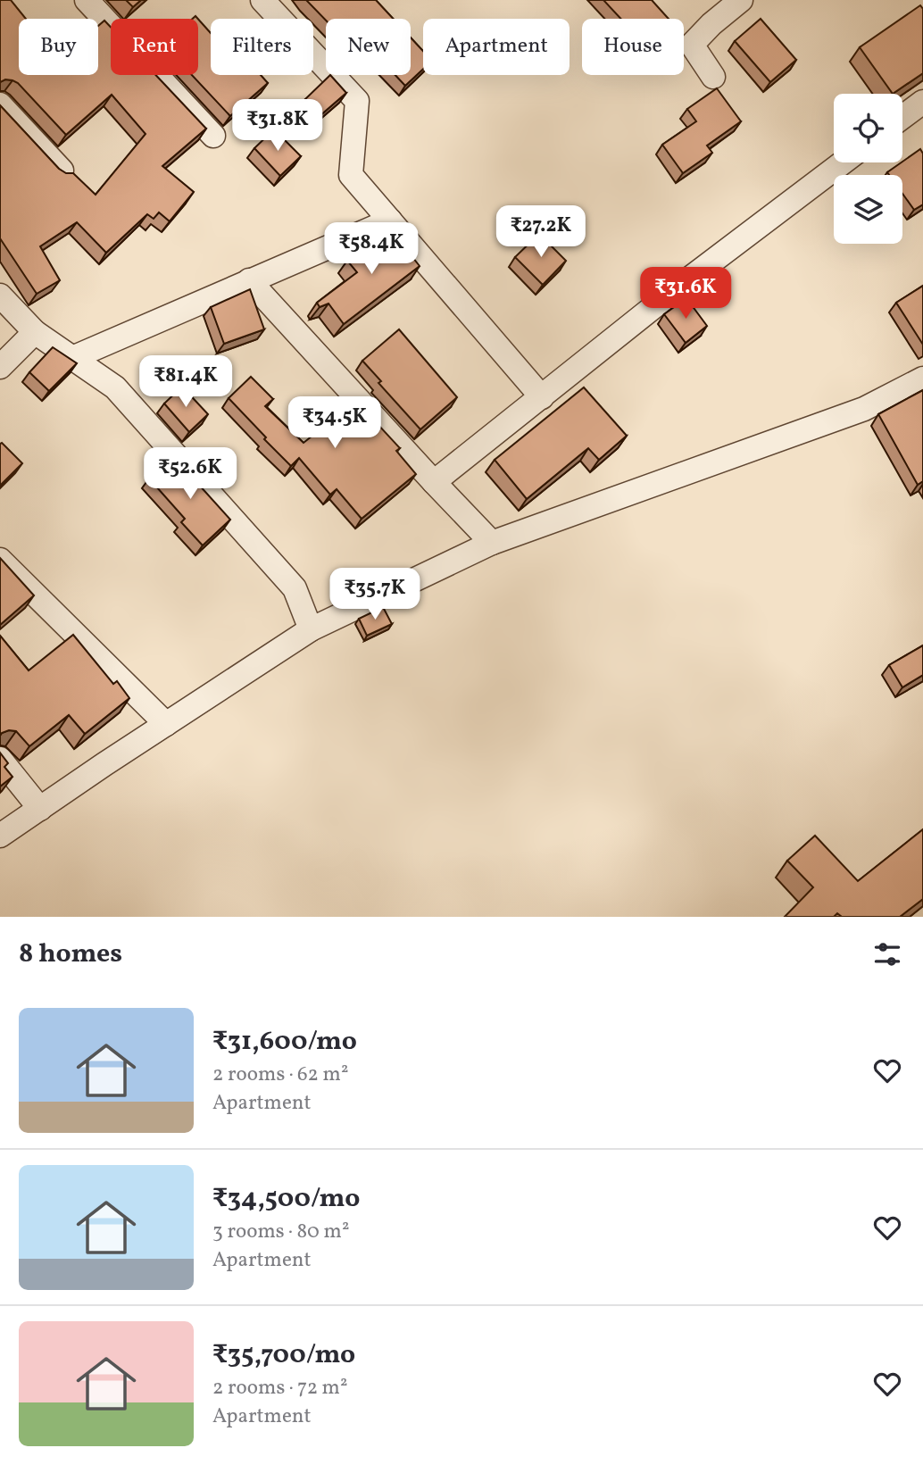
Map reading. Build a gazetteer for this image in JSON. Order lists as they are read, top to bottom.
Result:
{
  "page": {
    "chip": [
      "Buy",
      "Rent",
      "Filters",
      "New",
      "Apartment",
      "House"
    ],
    "price": [
      "₹31.8K",
      "₹27.2K",
      "₹58.4K",
      "₹31.6K",
      "₹81.4K",
      "₹34.5K",
      "₹52.6K",
      "₹35.7K"
    ],
    "heading": "8 homes",
    "list": [
      {
        "name": "₹31,600/mo",
        "note": "2 rooms · 62 m² · Apartment"
      },
      {
        "name": "₹34,500/mo",
        "note": "3 rooms · 80 m² · Apartment"
      },
      {
        "name": "₹35,700/mo",
        "note": "2 rooms · 72 m² · Apartment"
      }
    ]
  }
}
